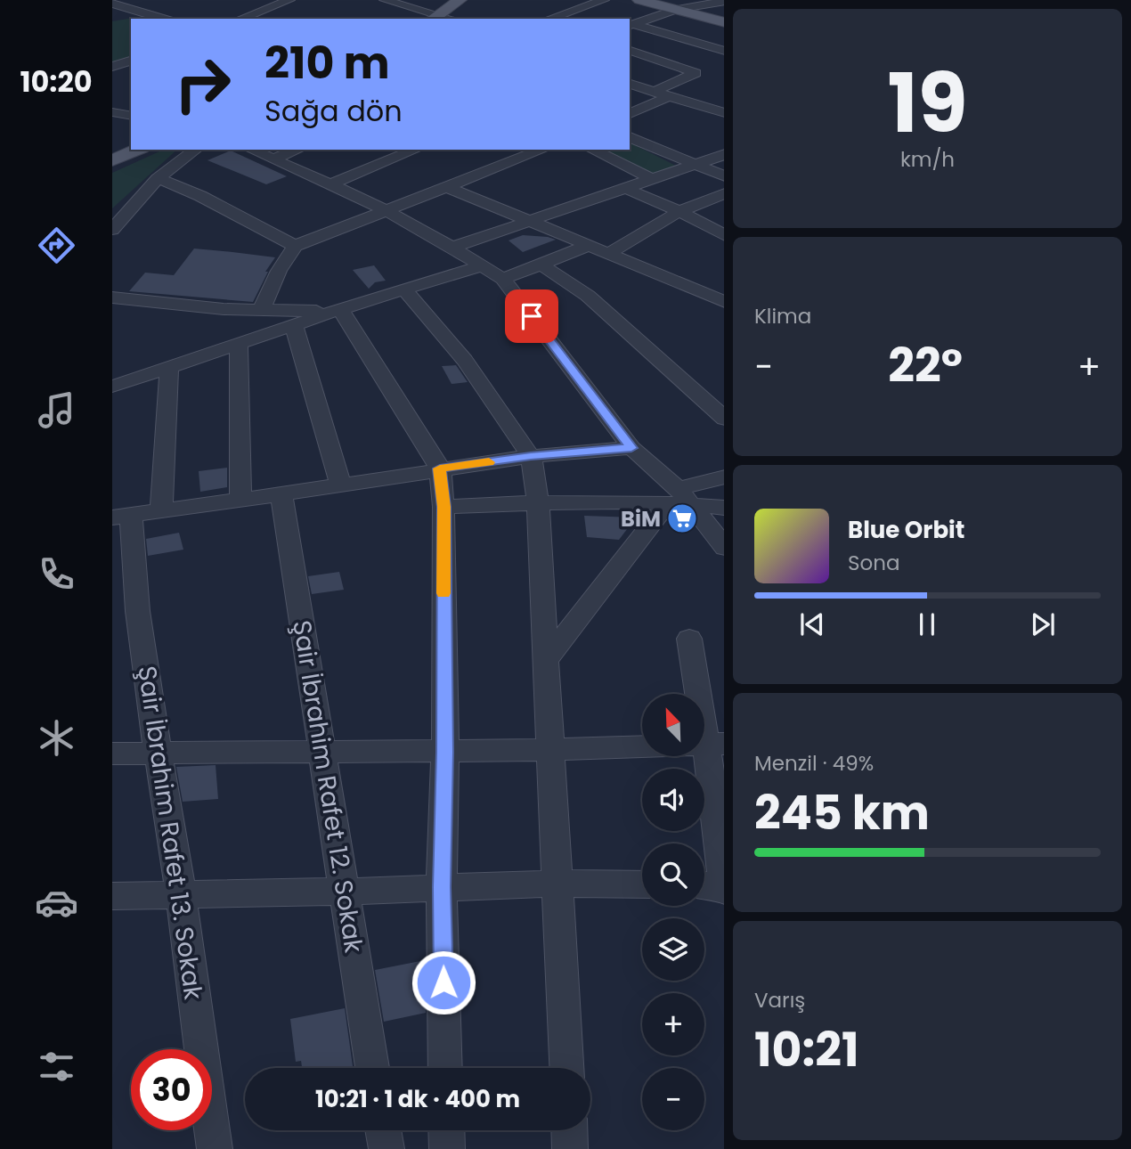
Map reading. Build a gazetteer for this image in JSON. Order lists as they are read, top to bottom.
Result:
{
  "streets": {
    "street": ["Şair İbrahim Rafet 12. Sokak", "Şair İbrahim Rafet 13. Sokak"]
  },
  "places": {
    "supermarket": ["BiM"]
  },
  "north": "top left",
  "page": {
    "tabs": "10:20",
    "tile": [
      ["19", "km/h"],
      "Klima",
      ["Menzil · 49%", "245 km"],
      ["Varış", "10:21"]
    ],
    "turn": ["210 m", "Sağa dön"],
    "heat": ["−", "22°", "+"],
    "song": ["Blue Orbit", "Sona"],
    "map_buttons": ["+", "−"],
    "limit": "30",
    "trip": "10:21 · 1 dk · 400 m"
  }
}
